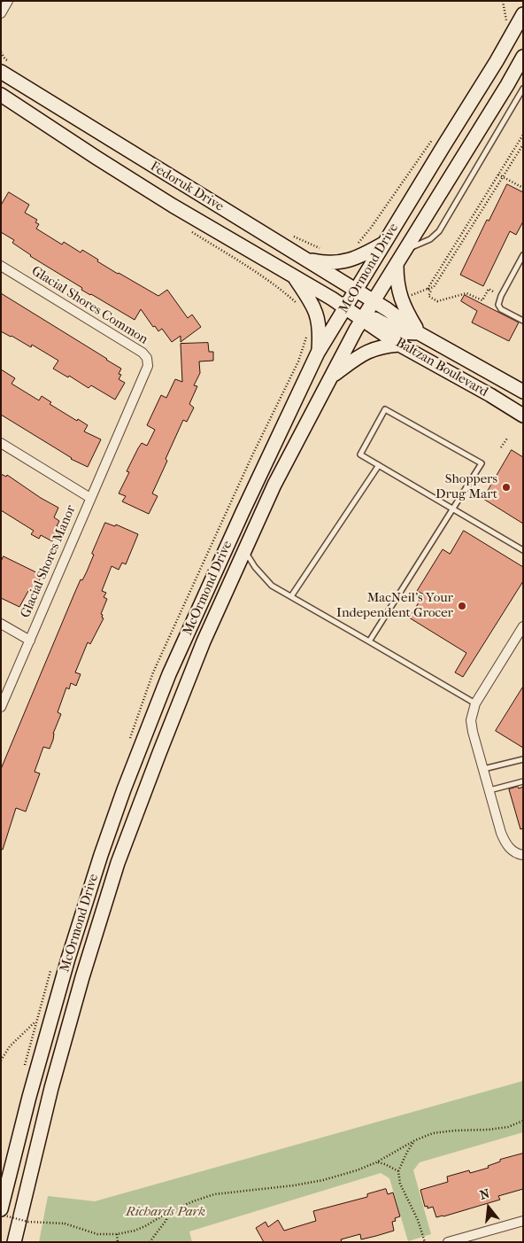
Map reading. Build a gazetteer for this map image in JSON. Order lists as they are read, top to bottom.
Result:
{
  "streets": {
    "main road": ["Fedoruk Drive", "McOrmond Drive", "Baltzan Boulevard"],
    "street": ["Glacial Shores Common", "Glacial Shores Manor"]
  },
  "crossings": [
    ["Fedoruk Drive", "McOrmond Drive"],
    ["Fedoruk Drive", "Baltzan Boulevard"],
    ["McOrmond Drive", "Baltzan Boulevard"],
    ["Glacial Shores Common", "Glacial Shores Manor"]
  ],
  "parks": ["Richards Park"],
  "places": ["Shoppers Drug Mart", "MacNeil's Your Independent Grocer"],
  "north": "top"
}
